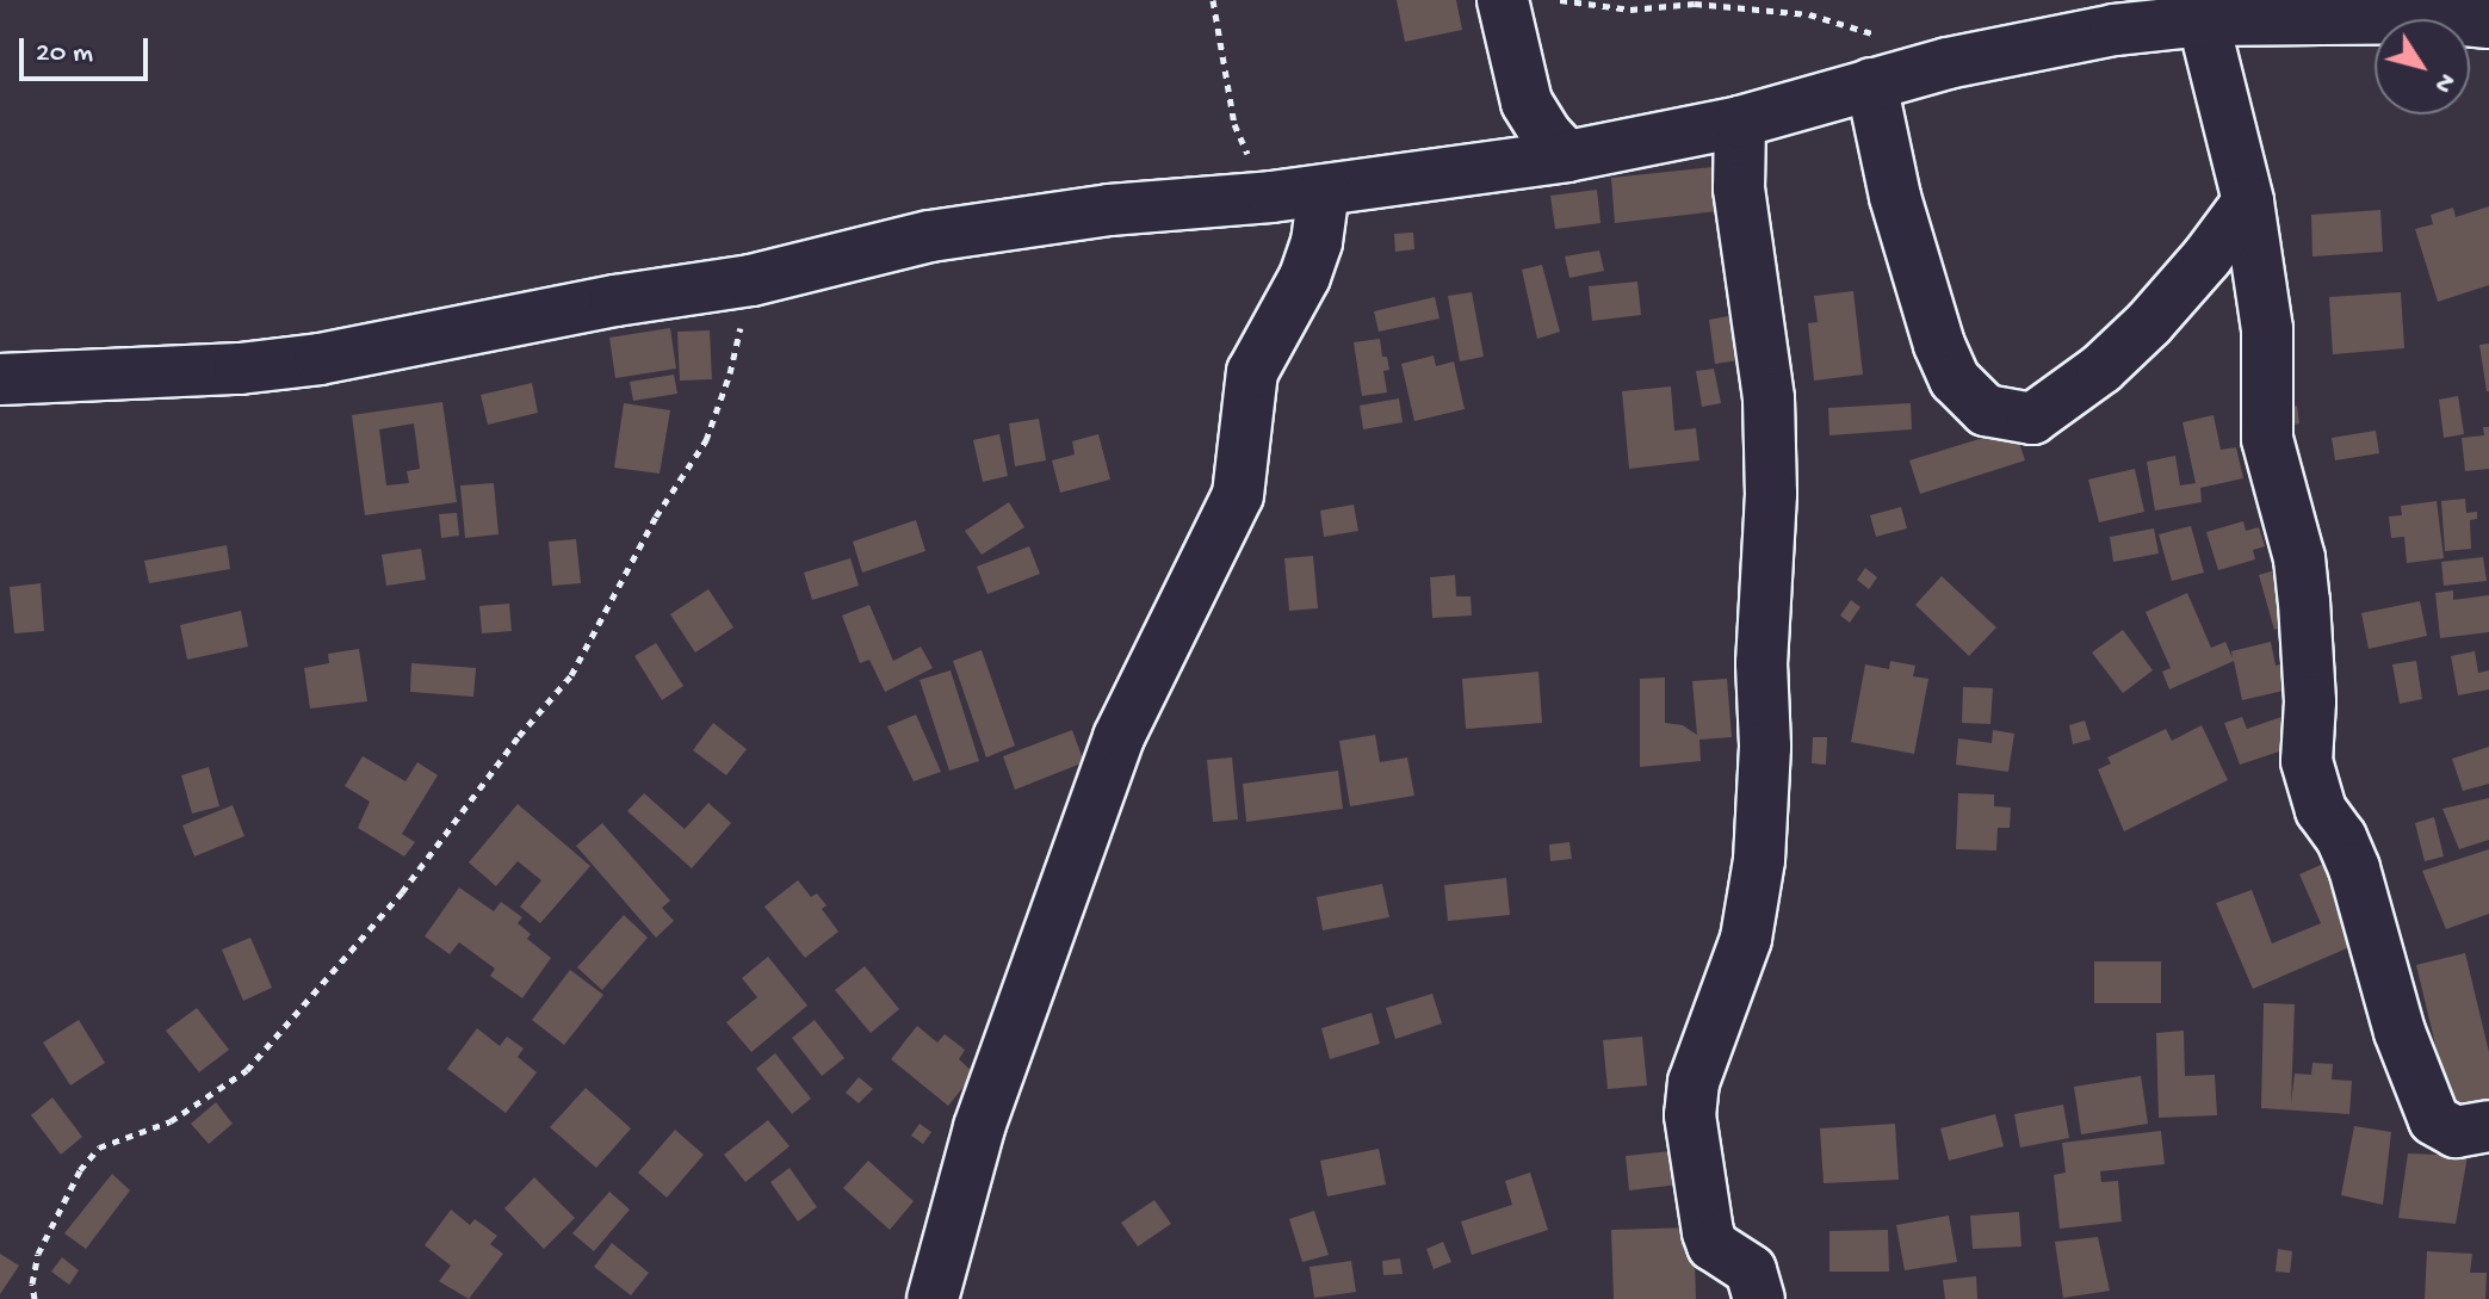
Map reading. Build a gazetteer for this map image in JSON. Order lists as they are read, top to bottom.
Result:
{
  "scale_bar": "20 m",
  "north": "bottom right"
}
